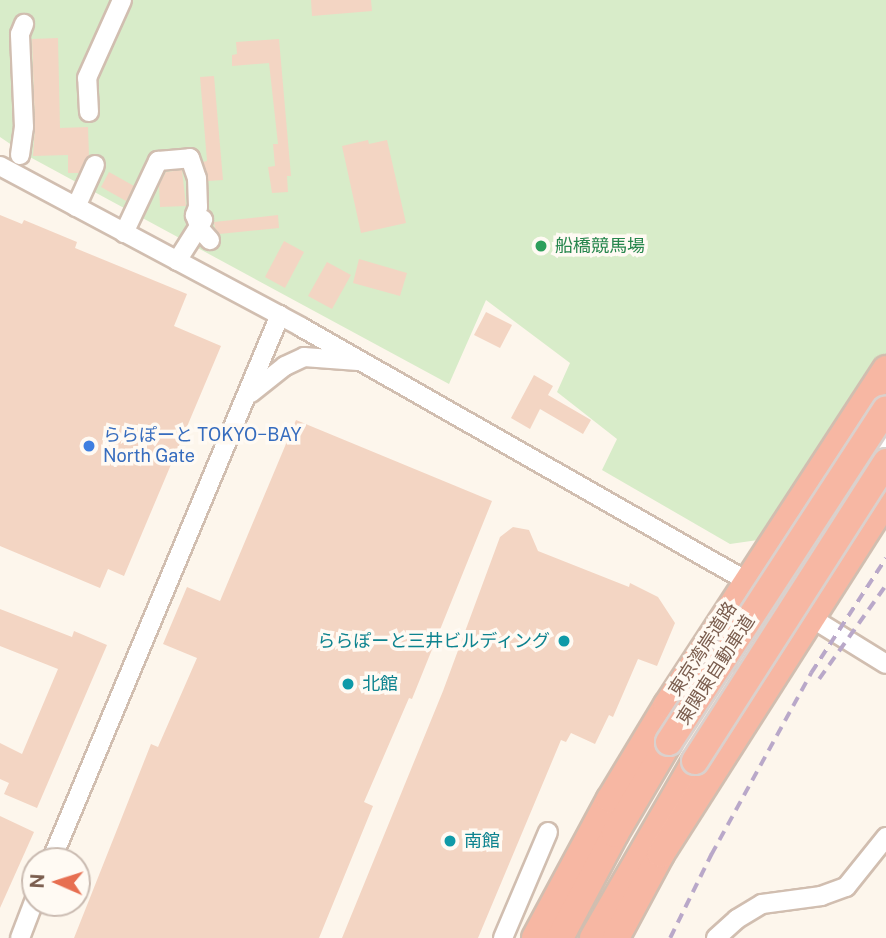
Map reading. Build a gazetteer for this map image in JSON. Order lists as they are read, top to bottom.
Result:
{
  "streets": {
    "highway": ["東京湾岸道路", "東関東自動車道"]
  },
  "crossings": [
    ["東京湾岸道路", "東関東自動車道"]
  ],
  "places": [
    "船橋競馬場",
    "ららぽーと TOKYO−BAY North Gate",
    "ららぽーと三井ビルディング",
    "北館",
    "南館"
  ],
  "north": "left"
}
